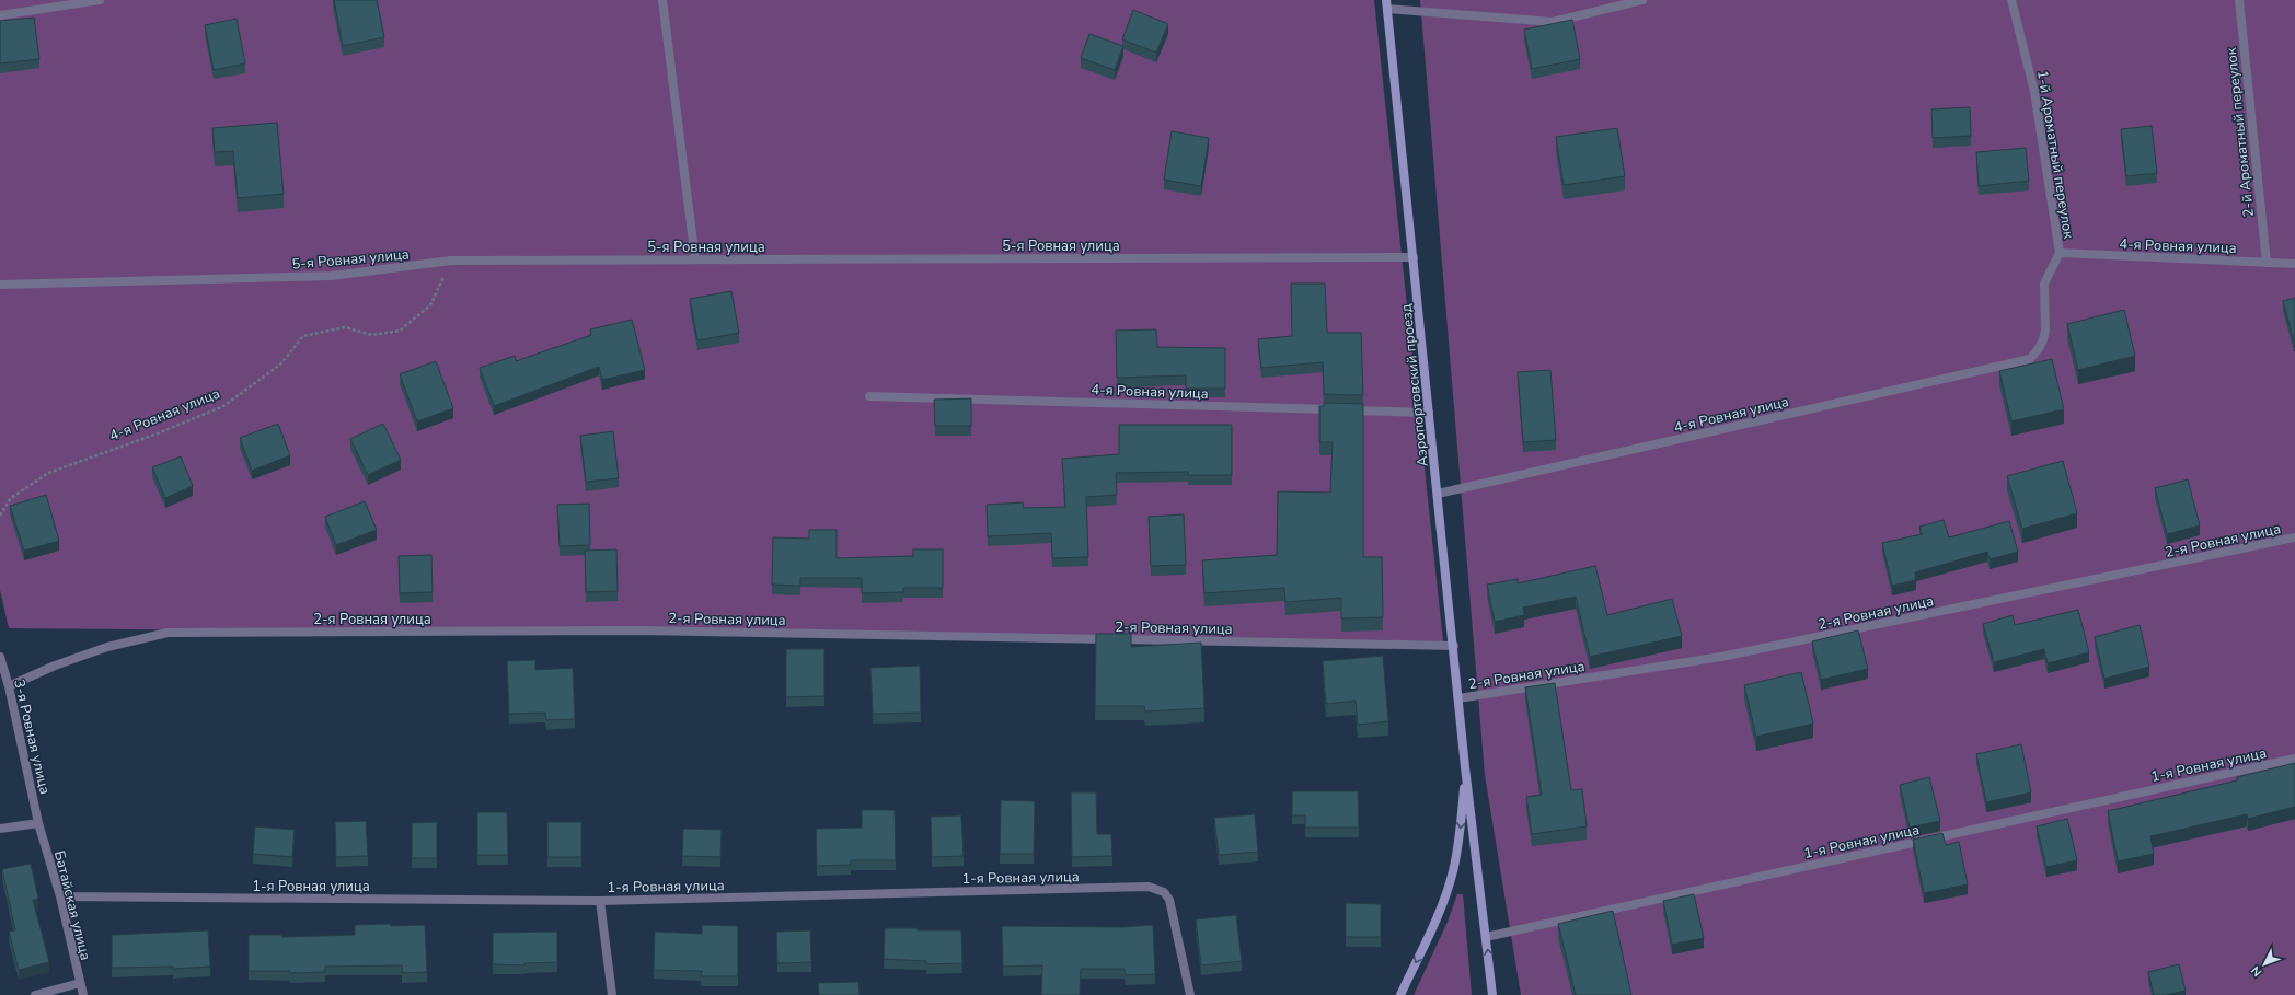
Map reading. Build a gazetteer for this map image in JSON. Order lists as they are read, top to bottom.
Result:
{
  "streets": {
    "main road": ["Аэропортовский проезд"],
    "street": [
      "2-й Ароматный переулок",
      "1-й Ароматный переулок",
      "5-я Ровная улица",
      "4-я Ровная улица",
      "2-я Ровная улица",
      "3-я Ровная улица",
      "1-я Ровная улица",
      "Батайская улица"
    ]
  },
  "crossings": [
    ["2-й Ароматный переулок", "4-я Ровная улица"],
    ["1-й Ароматный переулок", "4-я Ровная улица"],
    ["5-я Ровная улица", "4-я Ровная улица"],
    ["5-я Ровная улица", "Аэропортовский проезд"],
    ["4-я Ровная улица", "Аэропортовский проезд"],
    ["Аэропортовский проезд", "2-я Ровная улица"],
    ["2-я Ровная улица", "3-я Ровная улица"],
    ["3-я Ровная улица", "Батайская улица"],
    ["1-я Ровная улица", "Батайская улица"]
  ],
  "north": "bottom left"
}
